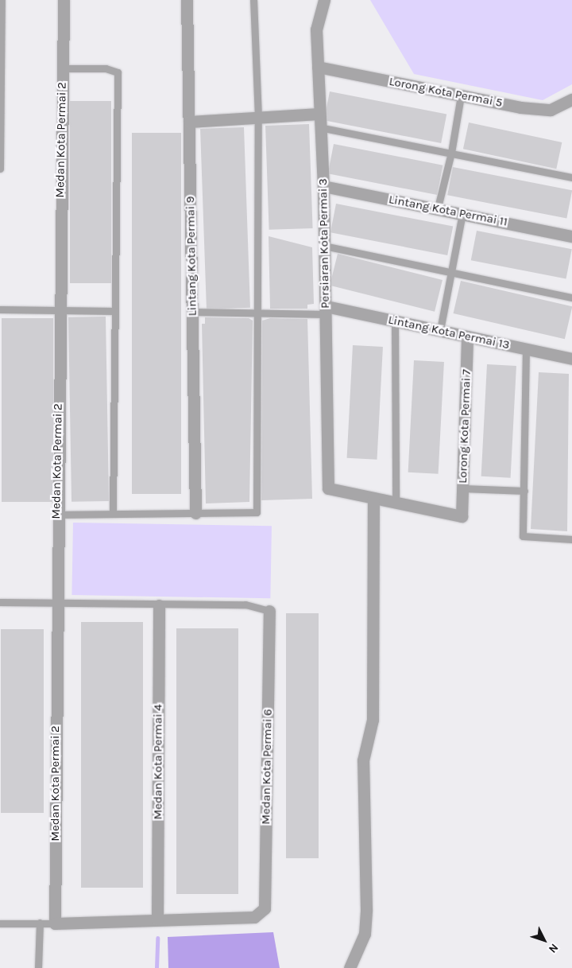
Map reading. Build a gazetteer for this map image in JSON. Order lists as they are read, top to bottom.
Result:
{
  "streets": {
    "street": [
      "Lorong Kota Permai 5",
      "Medan Kota Permai 2",
      "Lintang Kota Permai 11",
      "Persiaran Kota Permai 3",
      "Lintang Kota Permai 9",
      "Lintang Kota Permai 13",
      "Lorong Kota Permai 7",
      "Medan Kota Permai 4",
      "Medan Kota Permai 6"
    ]
  },
  "crossings": [
    ["Lorong Kota Permai 5", "Persiaran Kota Permai 3"],
    ["Lintang Kota Permai 11", "Persiaran Kota Permai 3"],
    ["Persiaran Kota Permai 3", "Lintang Kota Permai 13"],
    ["Lintang Kota Permai 13", "Lorong Kota Permai 7"],
    ["Medan Kota Permai 4", "Medan Kota Permai 6"]
  ],
  "north": "bottom right"
}
